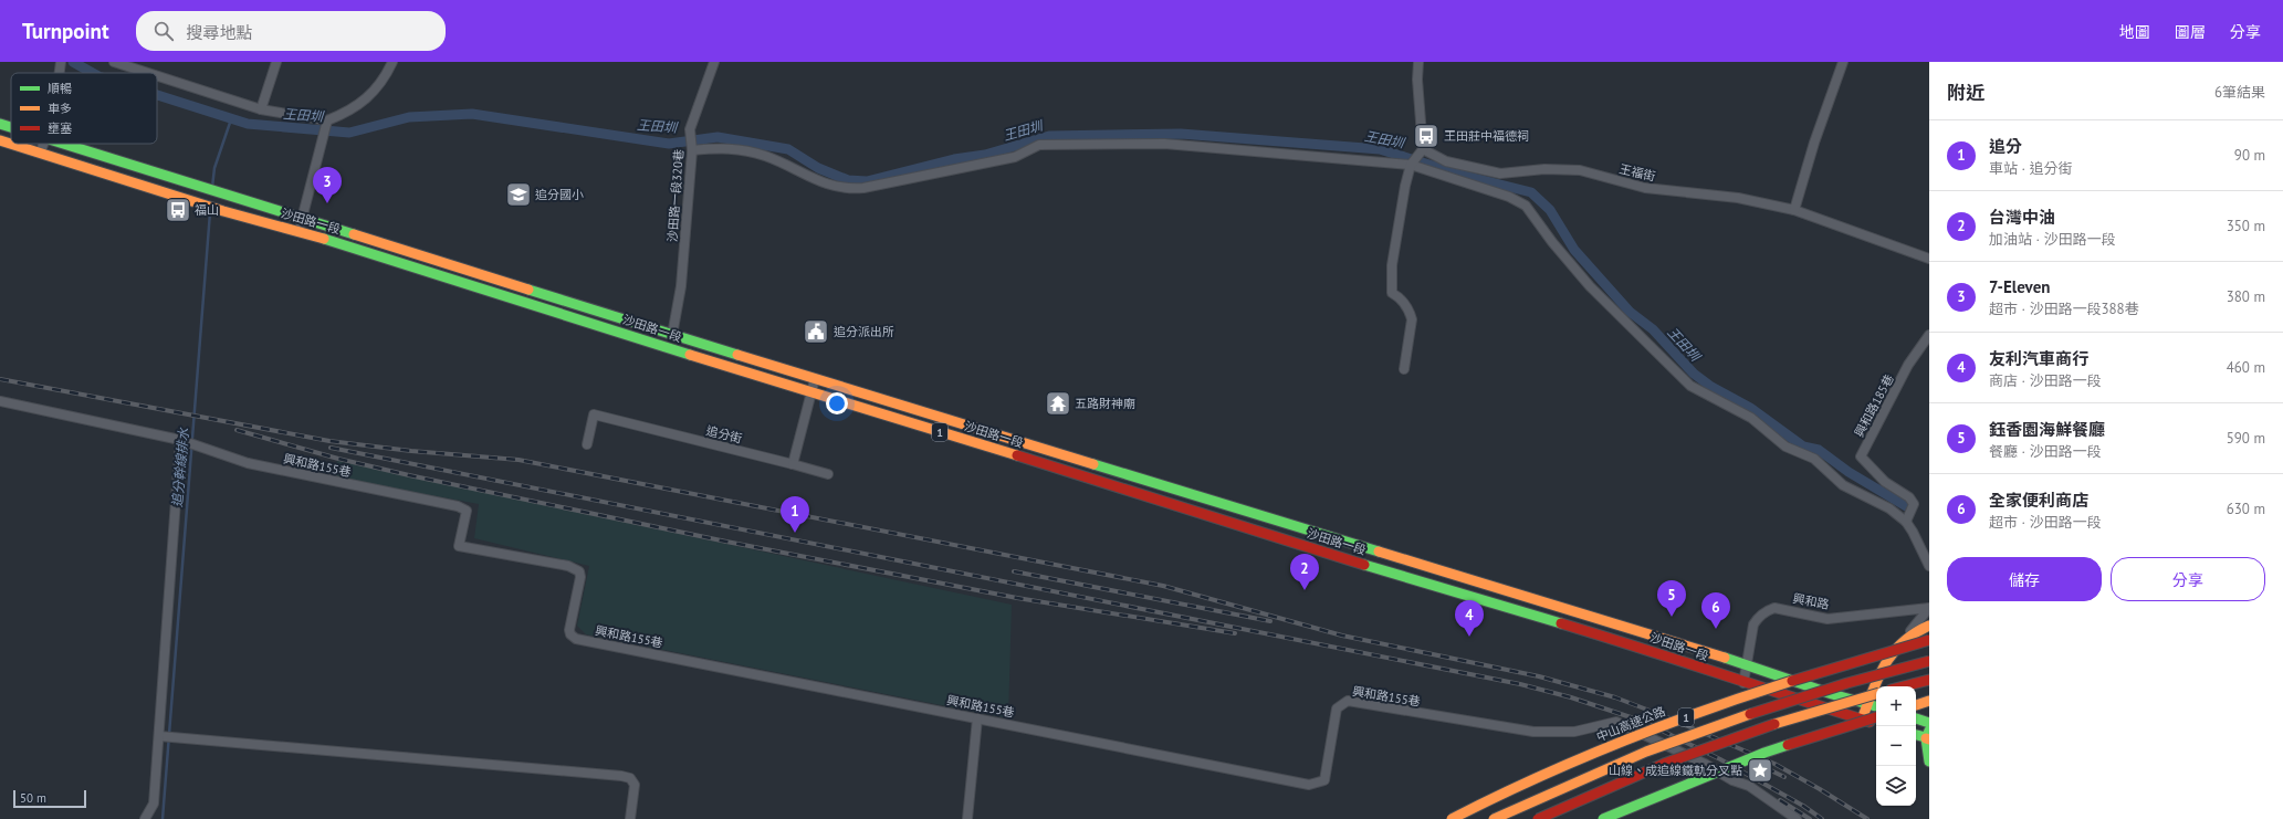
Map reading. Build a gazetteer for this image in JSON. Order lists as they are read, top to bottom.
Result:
{
  "streets": {
    "main road": ["沙田路一段", "1", "中山高速公路"],
    "street": [
      "王福街",
      "沙田路一段320巷",
      "興和路185巷",
      "追分街",
      "興和路155巷",
      "興和路"
    ]
  },
  "crossings": [
    ["沙田路一段320巷", "沙田路一段"],
    ["沙田路一段", "興和路"]
  ],
  "water": ["王田圳", "追分幹線排水"],
  "places": {
    "bus stop": ["王田莊中福德祠", "福山"],
    "school or university": ["追分國小"],
    "public building": ["追分派出所"],
    "temple": ["五路財神廟"],
    "place": ["山線、成追線鐵軌分叉點"]
  },
  "legend": ["順暢", "車多", "壅塞"],
  "scale_bar": "50 m",
  "page": {
    "header": "Turnpoint",
    "search": "搜尋地點",
    "nav": ["地圖", "圖層", "分享"],
    "heading": ["附近", "6筆結果"],
    "list": [
      {
        "mark": "1",
        "name": "追分",
        "note": "車站 · 追分街",
        "value": "90 m"
      },
      {
        "mark": "2",
        "name": "台灣中油",
        "note": "加油站 · 沙田路一段",
        "value": "350 m"
      },
      {
        "mark": "3",
        "name": "7-Eleven",
        "note": "超市 · 沙田路一段388巷",
        "value": "380 m"
      },
      {
        "mark": "4",
        "name": "友利汽車商行",
        "note": "商店 · 沙田路一段",
        "value": "460 m"
      },
      {
        "mark": "5",
        "name": "鈺香園海鮮餐廳",
        "note": "餐廳 · 沙田路一段",
        "value": "590 m"
      },
      {
        "mark": "6",
        "name": "全家便利商店",
        "note": "超市 · 沙田路一段",
        "value": "630 m"
      }
    ],
    "pins": [
      "3",
      "1",
      "2",
      "5",
      "6",
      "4"
    ],
    "buttons": ["儲存", "分享"],
    "map_buttons": ["+", "−"],
    "scale": "50 m"
  }
}
